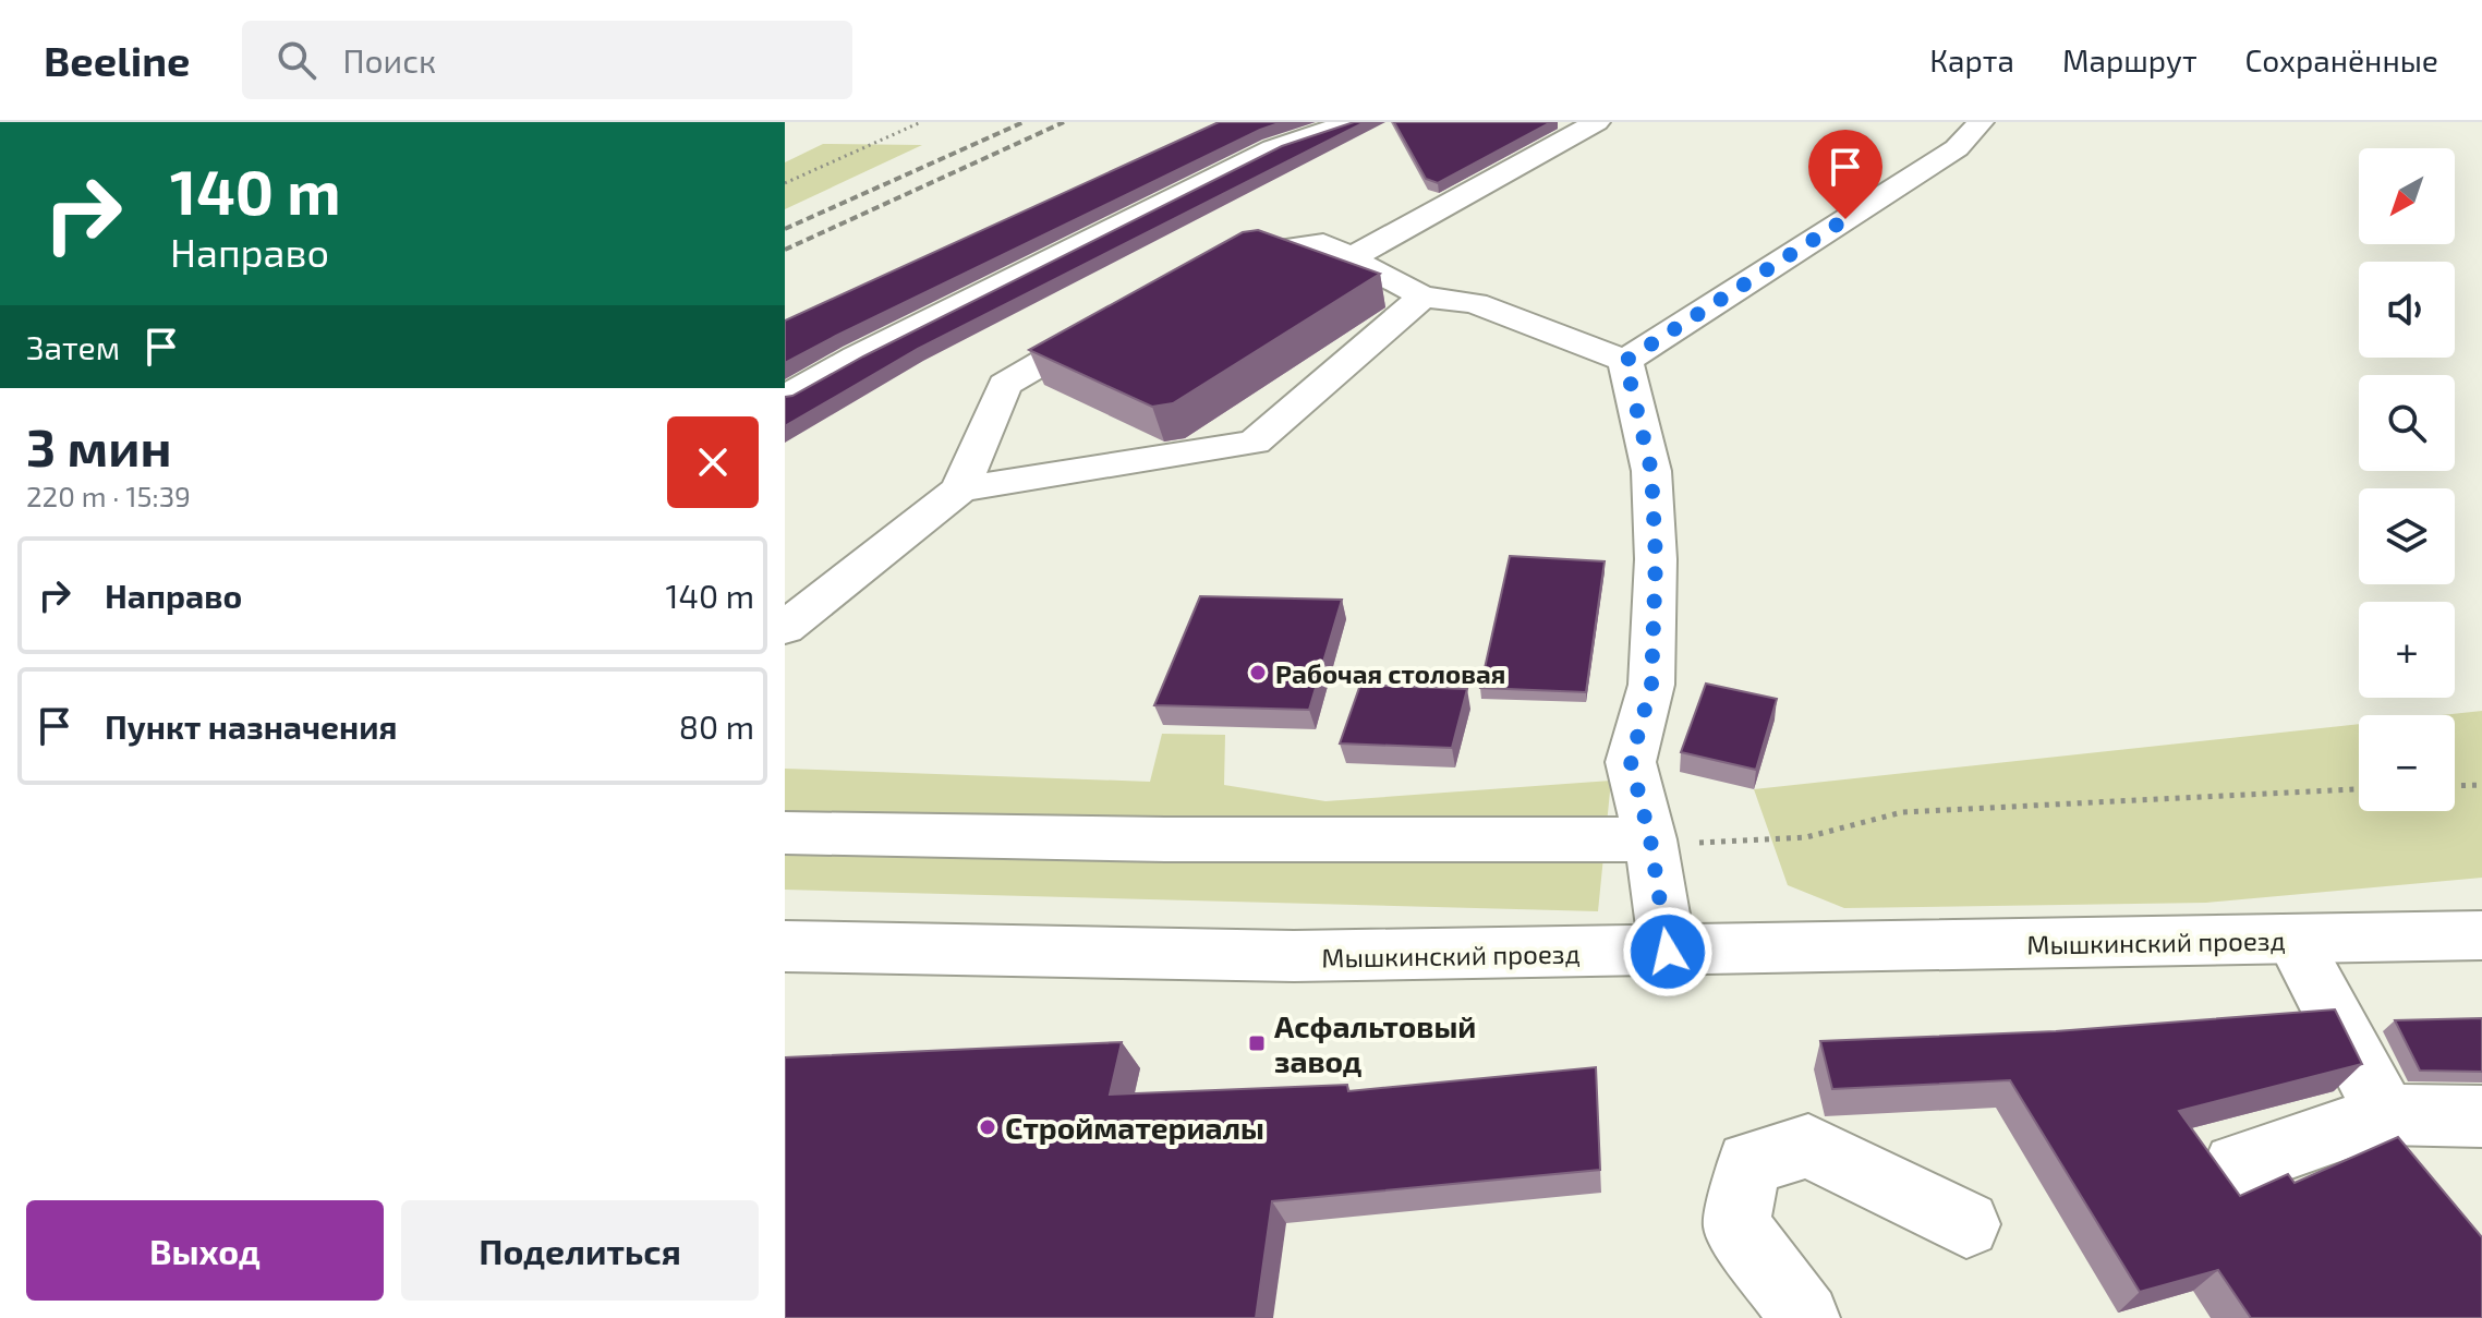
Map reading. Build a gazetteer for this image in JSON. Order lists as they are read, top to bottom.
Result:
{
  "streets": {
    "main road": ["Мышкинский проезд"]
  },
  "places": {
    "other": ["Рабочая столовая", "Стройматериалы"],
    "transit": ["Асфальтовый завод"]
  },
  "north": "bottom left",
  "page": {
    "header": "Beeline",
    "search": "Поиск",
    "nav": ["Карта", "Маршрут", "Сохранённые"],
    "turn": ["140 m", "Направо"],
    "map_buttons": ["+", "−"],
    "then": "Затем",
    "heading": ["3 мин", "220 m · 15:39"],
    "list": [
      {
        "name": "Направо",
        "value": "140 m"
      },
      {
        "name": "Пункт назначения",
        "value": "80 m"
      }
    ],
    "buttons": ["Выход", "Поделиться"]
  }
}
